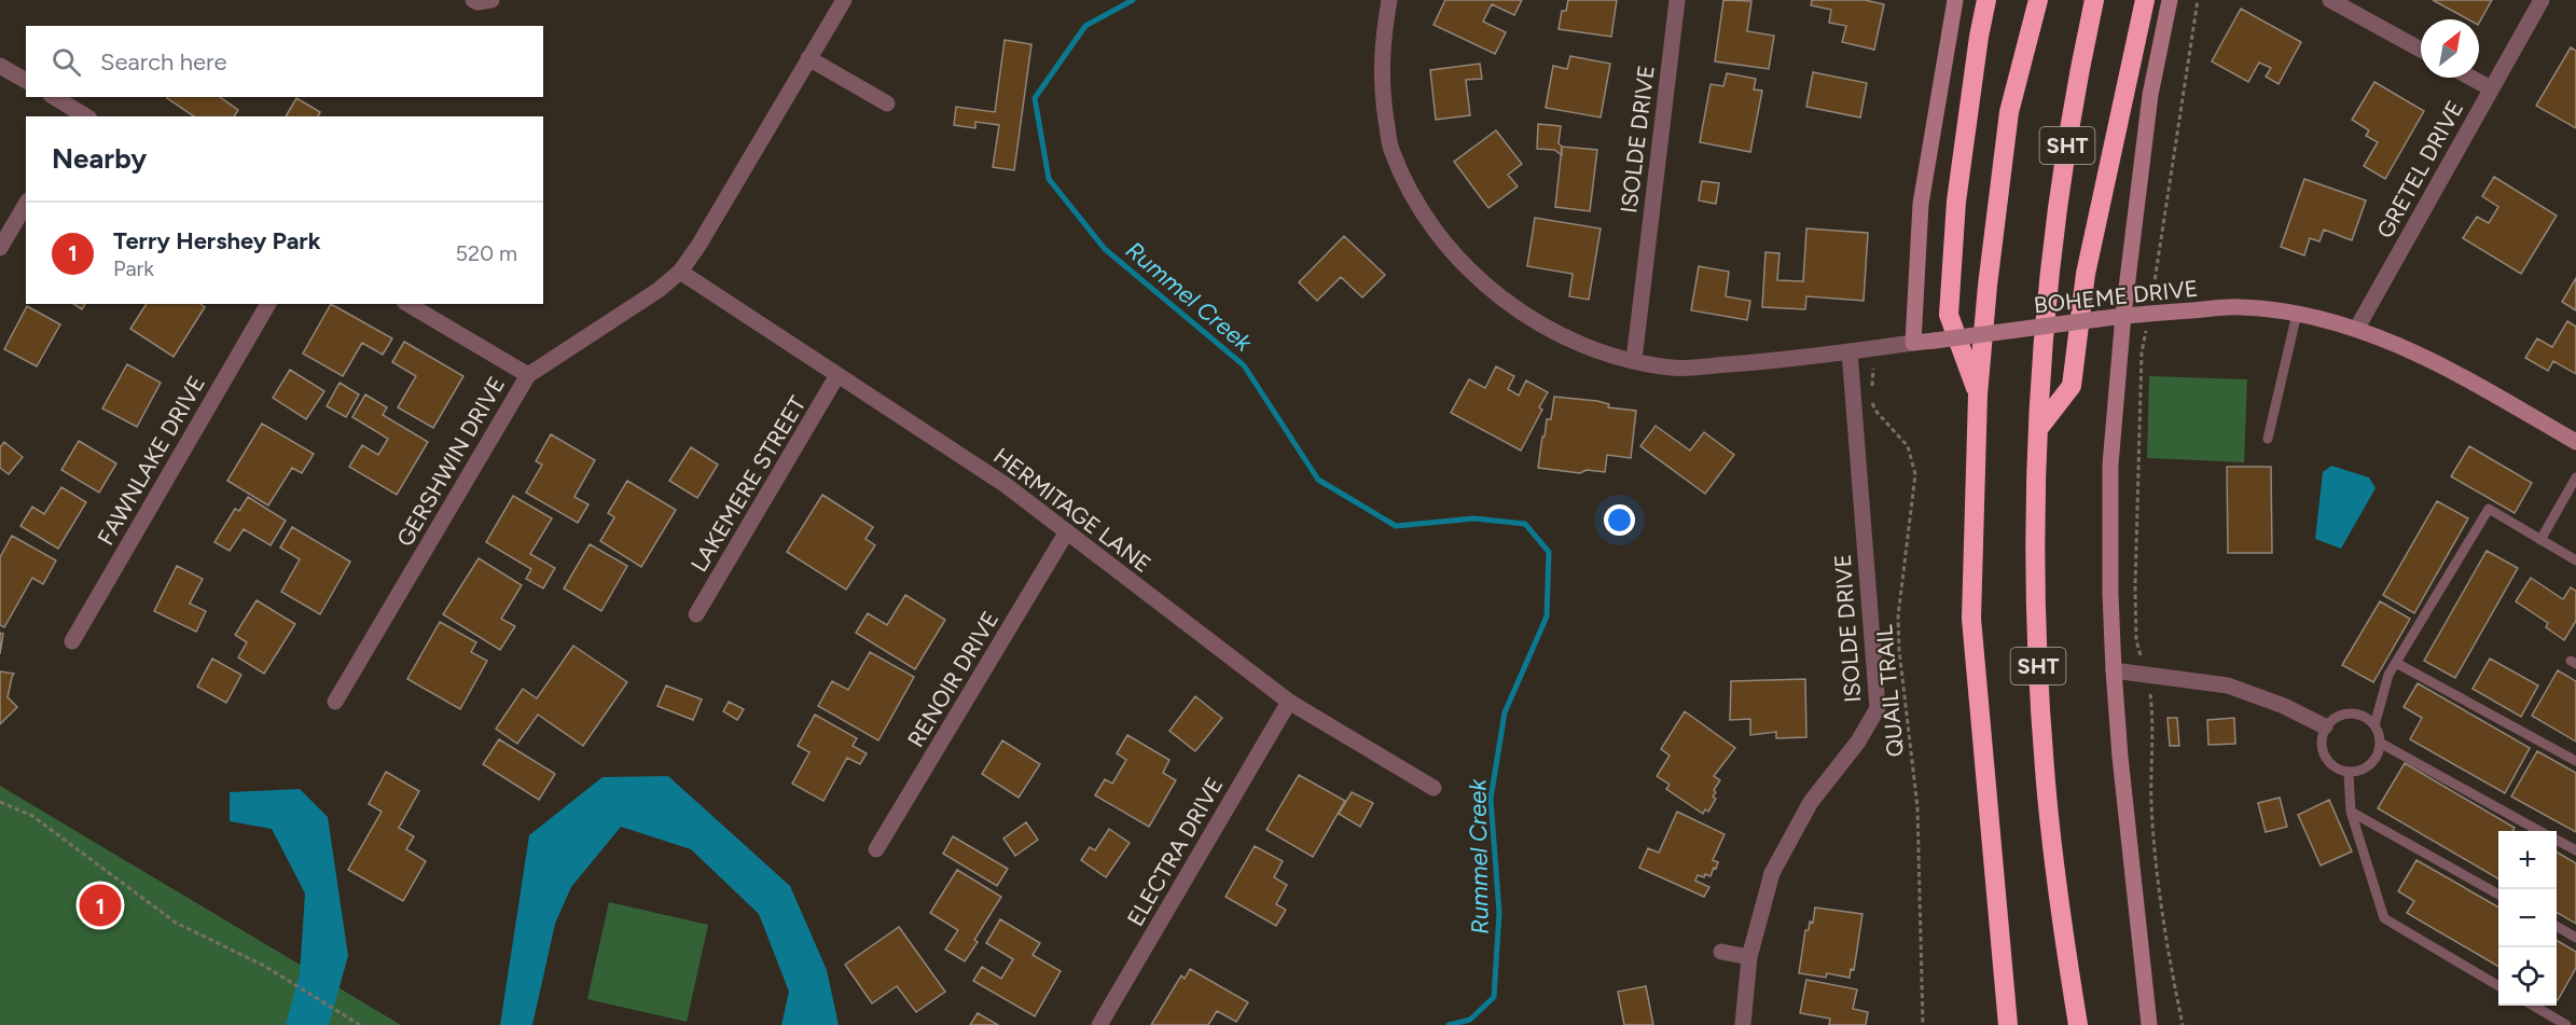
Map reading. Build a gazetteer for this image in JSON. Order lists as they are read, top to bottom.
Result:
{
  "streets": {
    "highway": ["SHT"],
    "main road": ["BOHEME DRIVE"],
    "street": [
      "ISOLDE DRIVE",
      "GRETEL DRIVE",
      "FAWNLAKE DRIVE",
      "GERSHWIN DRIVE",
      "LAKEMERE STREET",
      "HERMITAGE LANE",
      "RENOIR DRIVE",
      "ELECTRA DRIVE"
    ],
    "path": ["QUAIL TRAIL"]
  },
  "crossings": [
    ["ISOLDE DRIVE", "BOHEME DRIVE"],
    ["GRETEL DRIVE", "BOHEME DRIVE"],
    ["GERSHWIN DRIVE", "HERMITAGE LANE"],
    ["LAKEMERE STREET", "HERMITAGE LANE"],
    ["HERMITAGE LANE", "RENOIR DRIVE"],
    ["HERMITAGE LANE", "ELECTRA DRIVE"]
  ],
  "water": ["Rummel Creek"],
  "north": "top right",
  "page": {
    "search": "Search here",
    "heading": "Nearby",
    "list": [
      {
        "mark": "1",
        "name": "Terry Hershey Park",
        "note": "Park",
        "value": "520 m"
      }
    ],
    "map_buttons": ["+", "−"],
    "pins": "1"
  }
}
